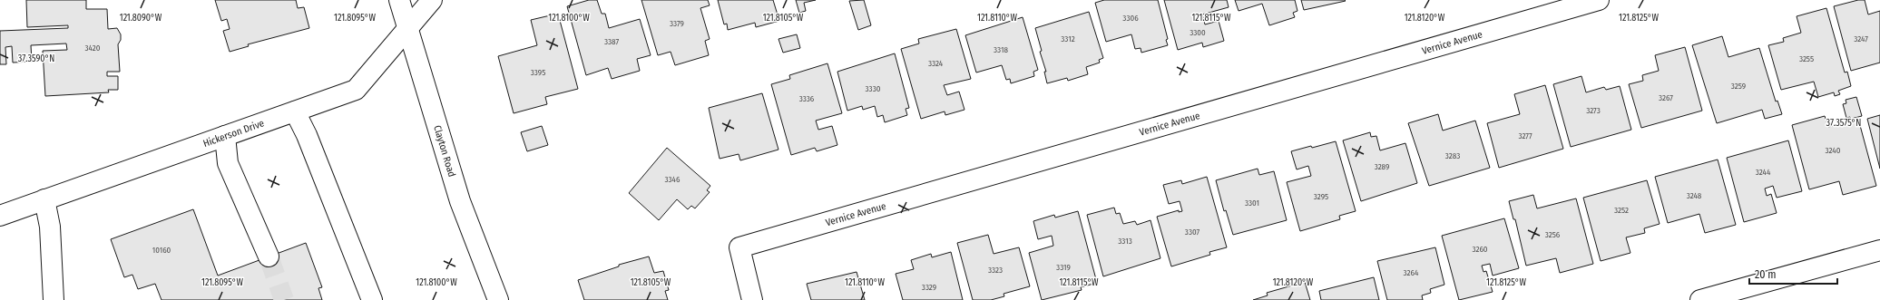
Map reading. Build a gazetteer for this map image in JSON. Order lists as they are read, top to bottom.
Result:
{
  "streets": {
    "street": ["Vernice Avenue", "Hickerson Drive", "Clayton Road"]
  },
  "crossings": [
    ["Hickerson Drive", "Clayton Road"]
  ],
  "house_numbers": [
    "3306",
    "3379",
    "3300",
    "3312",
    "3247",
    "3387",
    "3420",
    "3318",
    "3255",
    "3324",
    "3395",
    "3259",
    "3330",
    "3267",
    "3336",
    "3273",
    "3277",
    "3240",
    "3283",
    "3289",
    "3244",
    "3346",
    "3248",
    "3295",
    "3301",
    "3252",
    "3307",
    "3256",
    "3313",
    "3260",
    "10160",
    "3319",
    "3323",
    "3264",
    "3329"
  ],
  "scale_bar": "20 m",
  "coordinates": [
    "121.8090°W",
    "121.8095°W",
    "121.8100°W",
    "121.8105°W",
    "121.8110°W",
    "121.8115°W",
    "121.8125°W",
    "121.8120°W",
    "37.3590°N",
    "37.3575°N"
  ]
}
